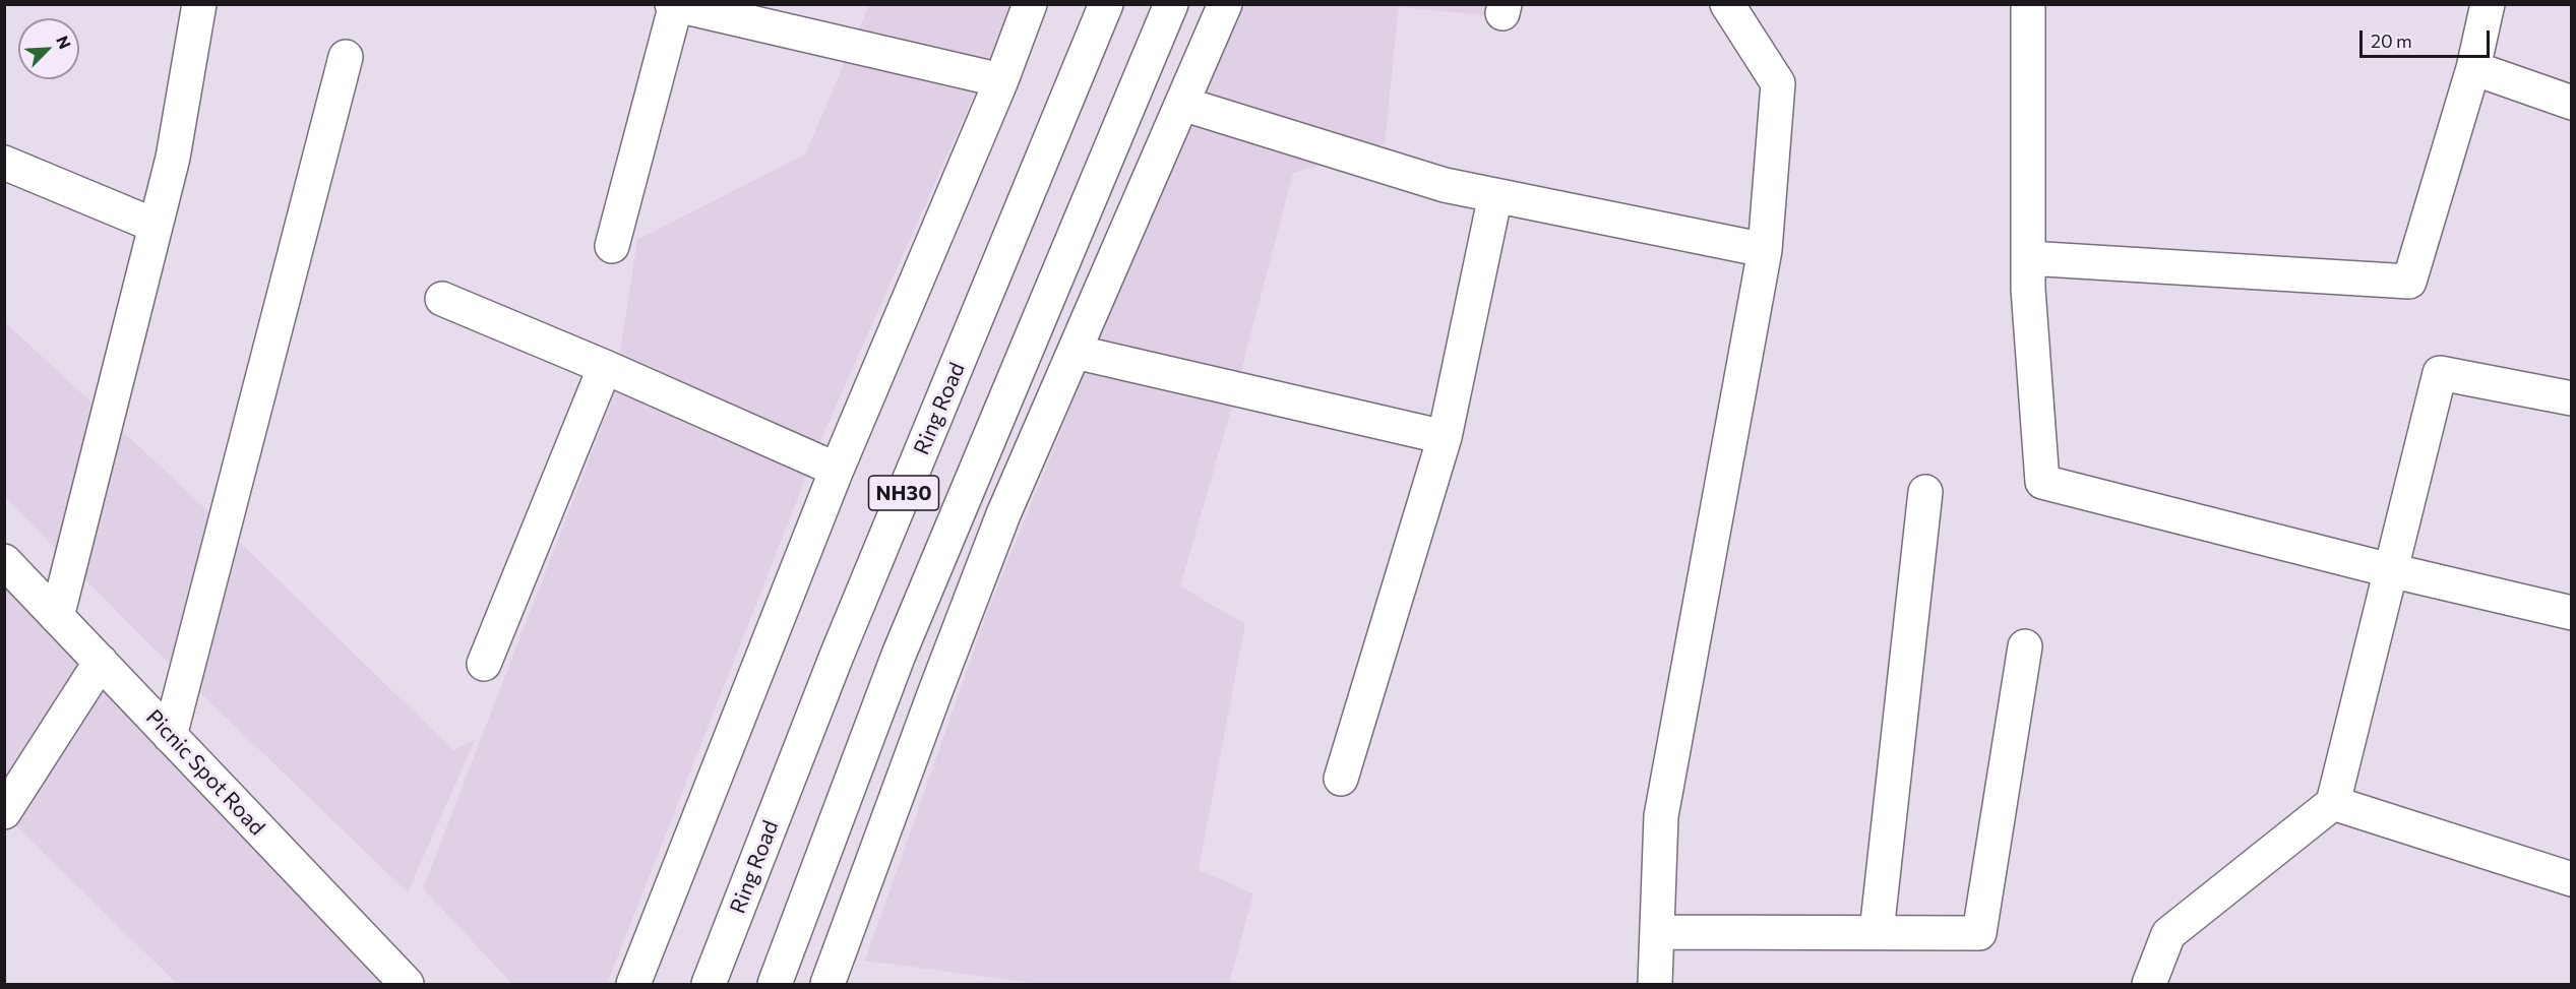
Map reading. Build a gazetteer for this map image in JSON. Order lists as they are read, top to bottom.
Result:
{
  "streets": {
    "main road": ["Ring Road", "NH30", "Picnic Spot Road"]
  },
  "scale_bar": "20 m",
  "north": "top right"
}
